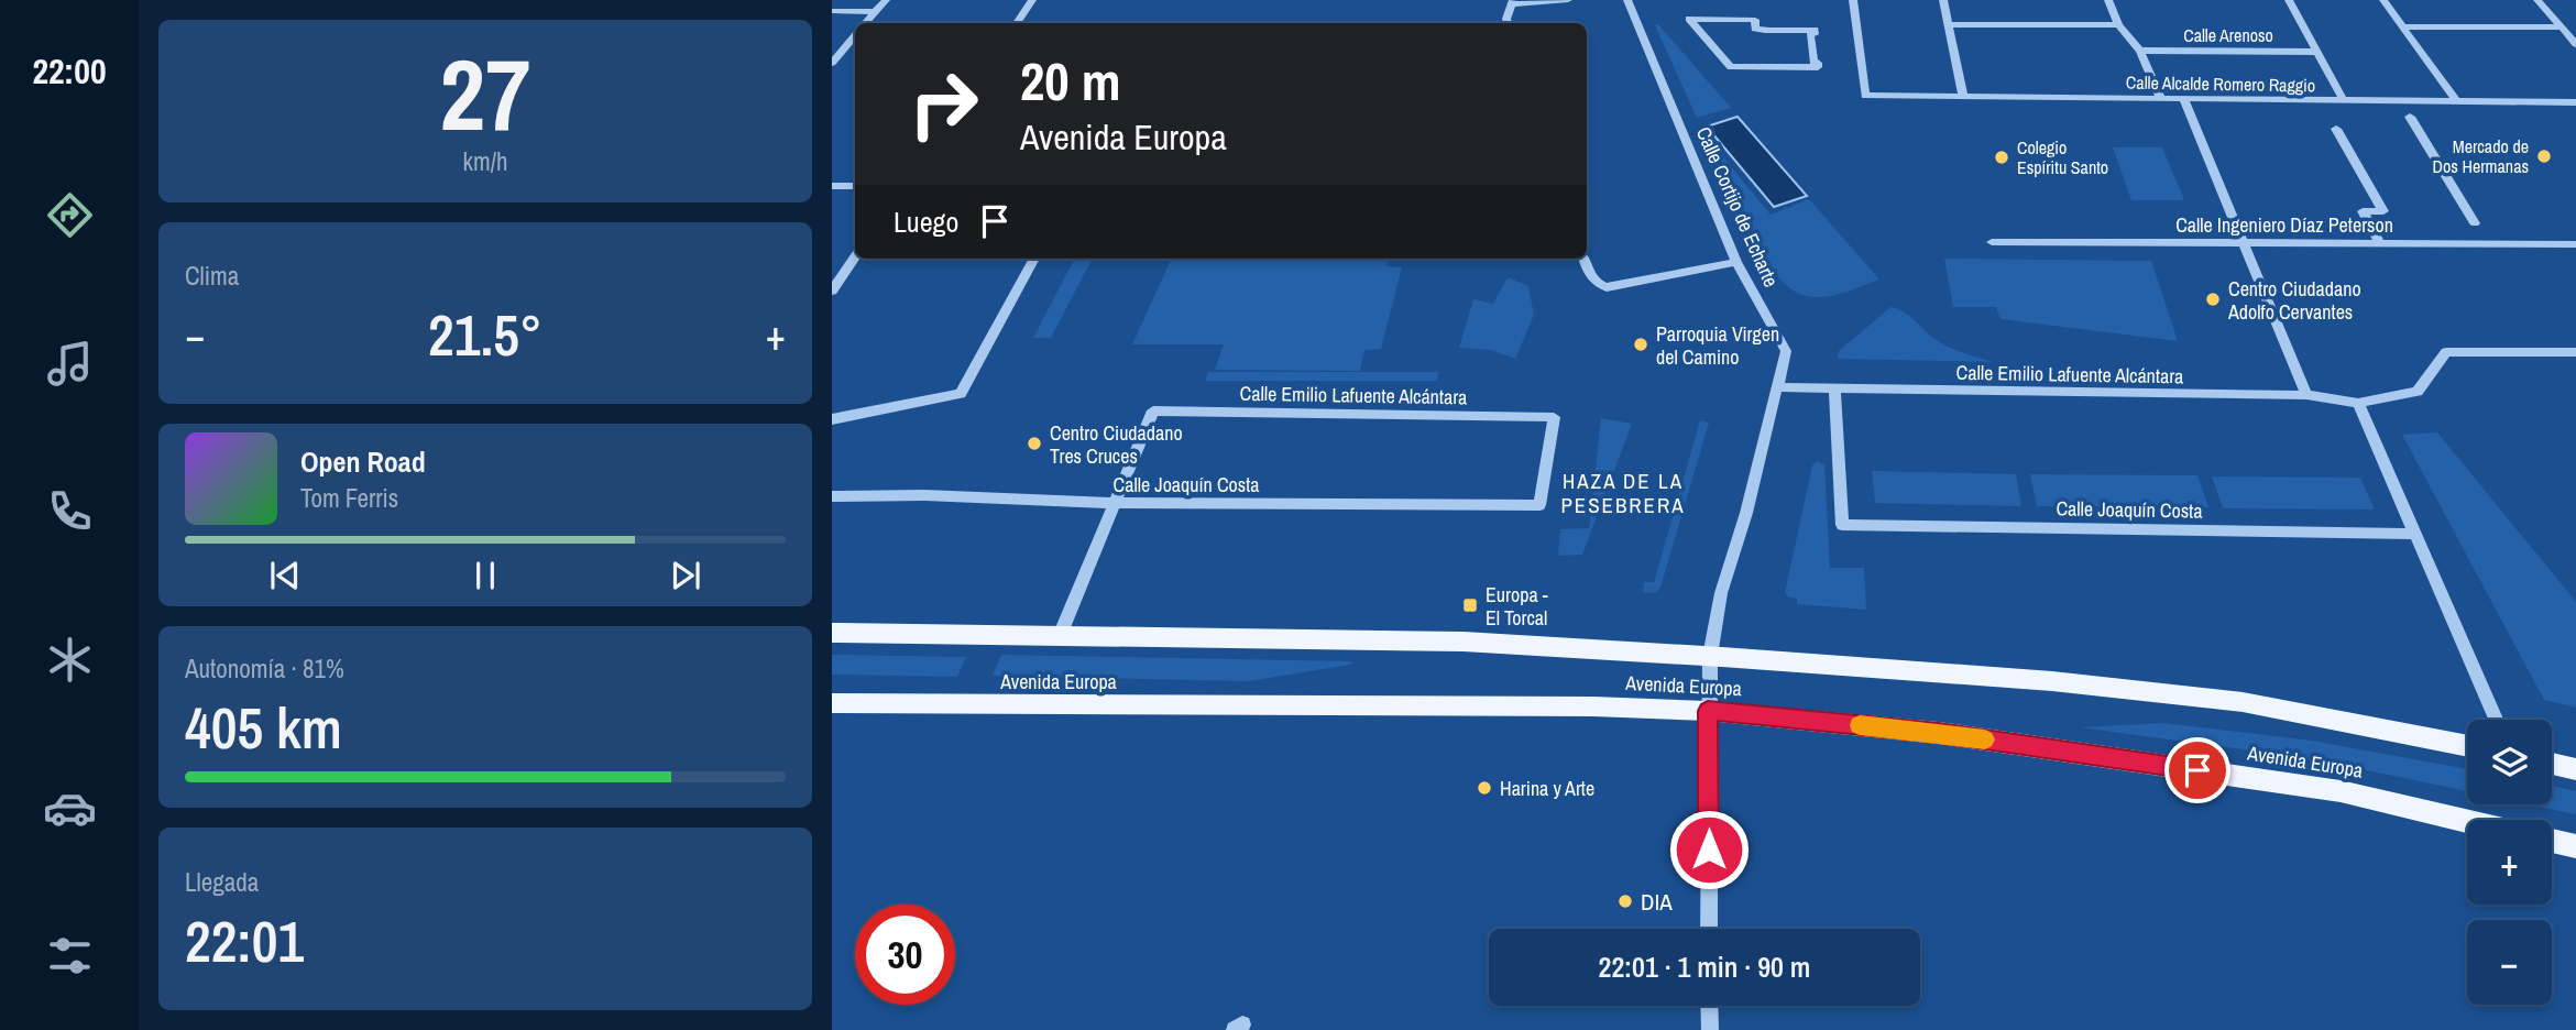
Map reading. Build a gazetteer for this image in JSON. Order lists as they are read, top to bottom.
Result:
{
  "streets": {
    "main road": ["Avenida Europa"],
    "street": [
      "Calle Arenoso",
      "Calle Alcalde Romero Raggio",
      "Calle Cortijo de Echarte",
      "Calle Ingeniero Díaz Peterson",
      "Calle Emilio Lafuente Alcántara",
      "Calle Joaquín Costa"
    ]
  },
  "crossings": [
    ["Calle Cortijo de Echarte", "Calle Emilio Lafuente Alcántara"],
    ["Calle Cortijo de Echarte", "Avenida Europa"],
    ["Calle Emilio Lafuente Alcántara", "Calle Joaquín Costa"]
  ],
  "districts": ["HAZA DE LA PESEBRERA"],
  "places": {
    "other": [
      "Mercado de Dos Hermanas",
      "Colegio Espíritu Santo",
      "Centro Ciudadano Adolfo Cervantes",
      "Parroquia Virgen del Camino",
      "Centro Ciudadano Tres Cruces",
      "Harina y Arte",
      "DIA"
    ],
    "transit": ["Europa - El Torcal"]
  },
  "page": {
    "tabs": "22:00",
    "tile": [
      ["27", "km/h"],
      "Clima",
      ["Autonomía · 81%", "405 km"],
      ["Llegada", "22:01"]
    ],
    "turn": ["20 m", "Avenida Europa"],
    "then": "Luego",
    "heat": ["−", "21.5°", "+"],
    "song": ["Open Road", "Tom Ferris"],
    "map_buttons": ["+", "−"],
    "limit": "30",
    "trip": "22:01 · 1 min · 90 m"
  }
}
